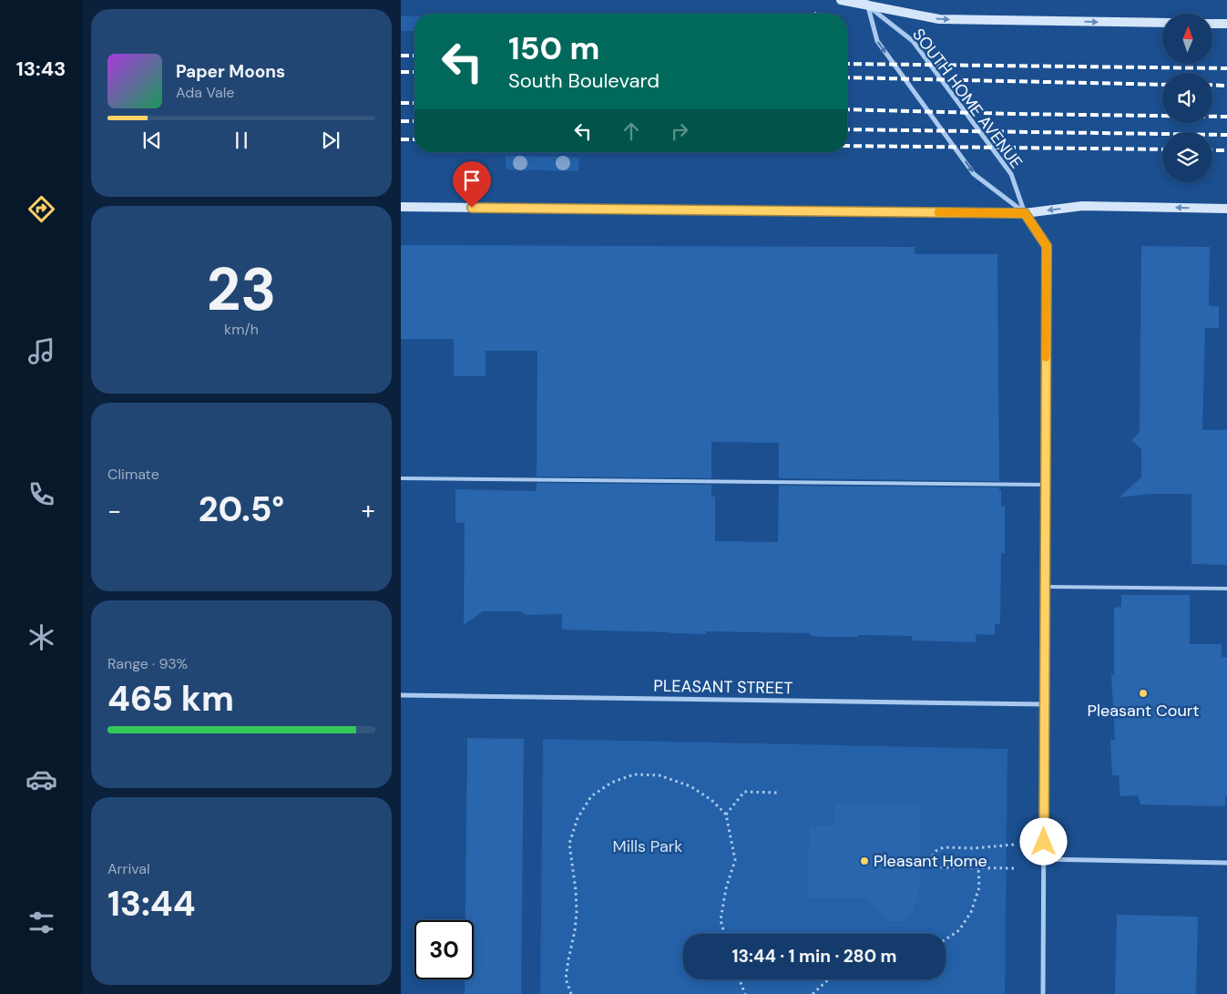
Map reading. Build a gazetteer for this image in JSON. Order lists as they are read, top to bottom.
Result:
{
  "streets": {
    "street": ["SOUTH HOME AVENUE", "PLEASANT STREET"]
  },
  "crossings": [
    ["SOUTH HOME AVENUE", "PLEASANT STREET"]
  ],
  "parks": ["Mills Park"],
  "places": ["Pleasant Court", "Pleasant Home"],
  "north": "top",
  "page": {
    "tabs": "13:43",
    "turn": ["150 m", "South Boulevard"],
    "song": ["Paper Moons", "Ada Vale"],
    "tile": [
      ["23", "km/h"],
      "Climate",
      ["Range · 93%", "465 km"],
      ["Arrival", "13:44"]
    ],
    "heat": ["−", "20.5°", "+"],
    "limit": "30",
    "trip": "13:44 · 1 min · 280 m"
  }
}
